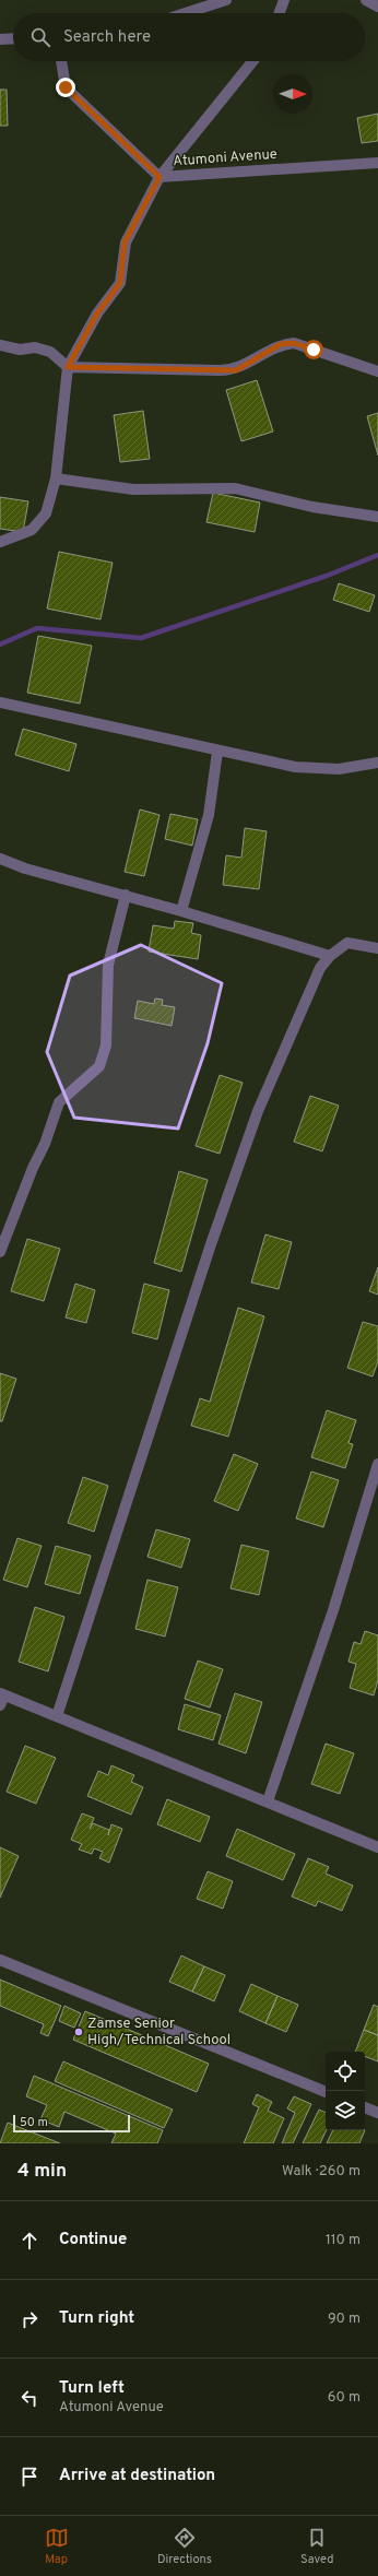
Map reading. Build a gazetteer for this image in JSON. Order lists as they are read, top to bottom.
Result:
{
  "streets": {
    "street": ["Atumoni Avenue"]
  },
  "places": ["Zamse Senior High/Technical School"],
  "scale_bar": "50 m",
  "north": "right",
  "page": {
    "search": "Search here",
    "scale": "50 m",
    "heading": ["4 min", "Walk · 260 m"],
    "list": [
      ["Continue", "110 m"],
      ["Turn right", "90 m"],
      ["Turn left", "Atumoni Avenue", "60 m"],
      "Arrive at destination"
    ],
    "nav": ["Map", "Directions", "Saved"]
  }
}
